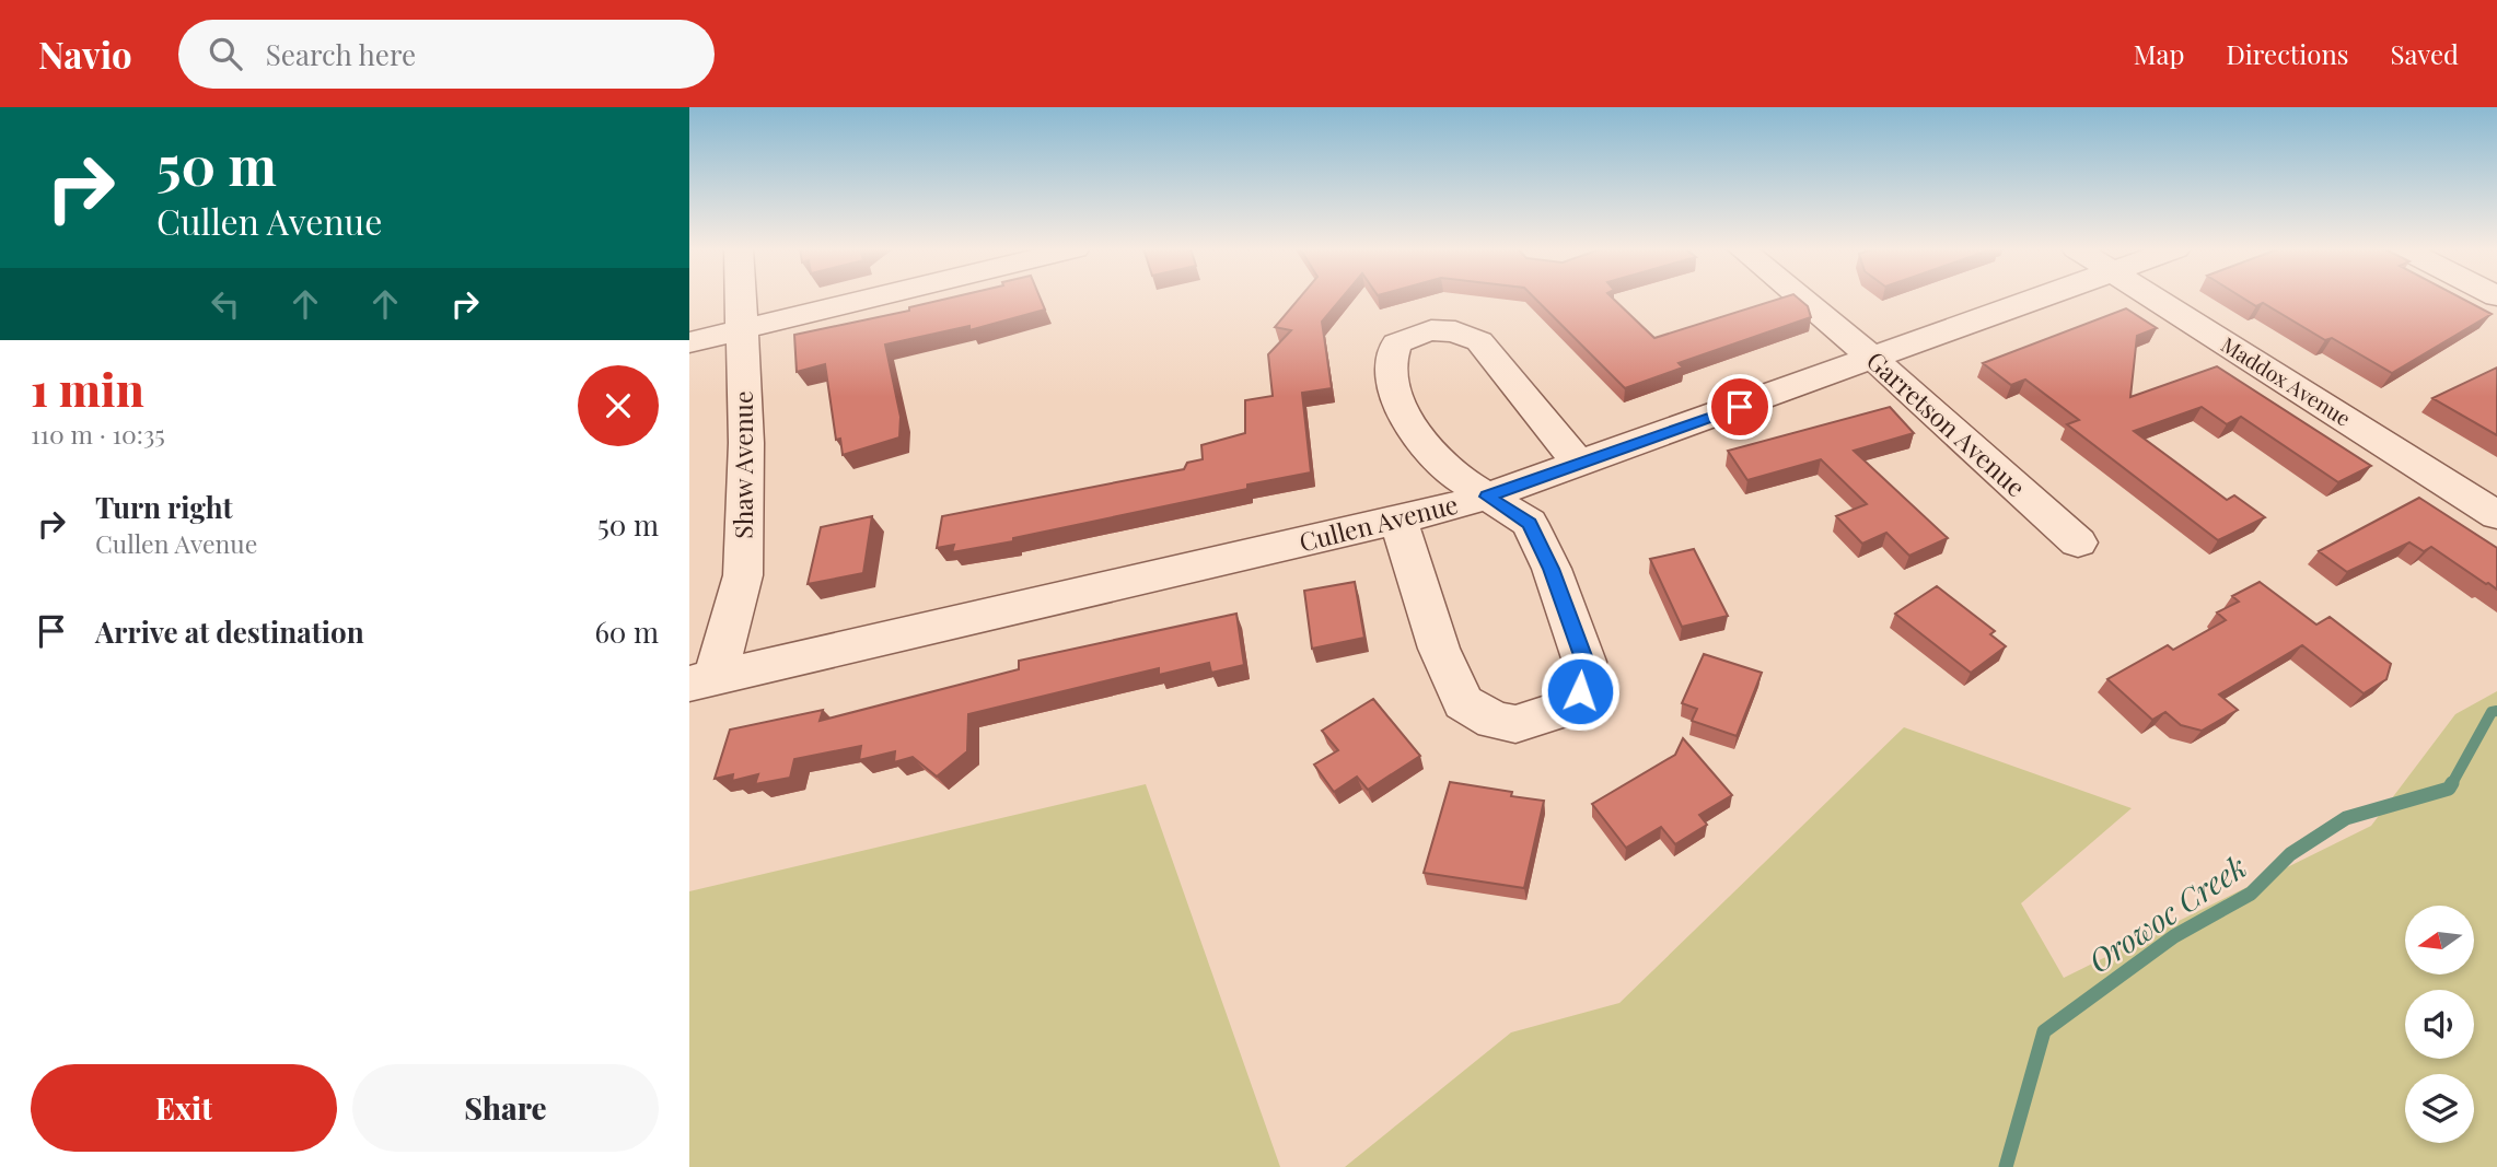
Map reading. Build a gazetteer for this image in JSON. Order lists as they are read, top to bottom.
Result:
{
  "streets": {
    "street": [
      "Maddox Avenue",
      "Garretson Avenue",
      "Shaw Avenue",
      "Cullen Avenue"
    ]
  },
  "crossings": [
    ["Garretson Avenue", "Cullen Avenue"],
    ["Shaw Avenue", "Cullen Avenue"]
  ],
  "water": ["Orowoc Creek"],
  "north": "left",
  "page": {
    "header": "Navio",
    "search": "Search here",
    "nav": ["Map", "Directions", "Saved"],
    "turn": ["50 m", "Cullen Avenue"],
    "heading": ["1 min", "110 m · 10:35"],
    "list": [
      {
        "name": "Turn right",
        "note": "Cullen Avenue",
        "value": "50 m"
      },
      {
        "name": "Arrive at destination",
        "value": "60 m"
      }
    ],
    "buttons": ["Exit", "Share"]
  }
}
